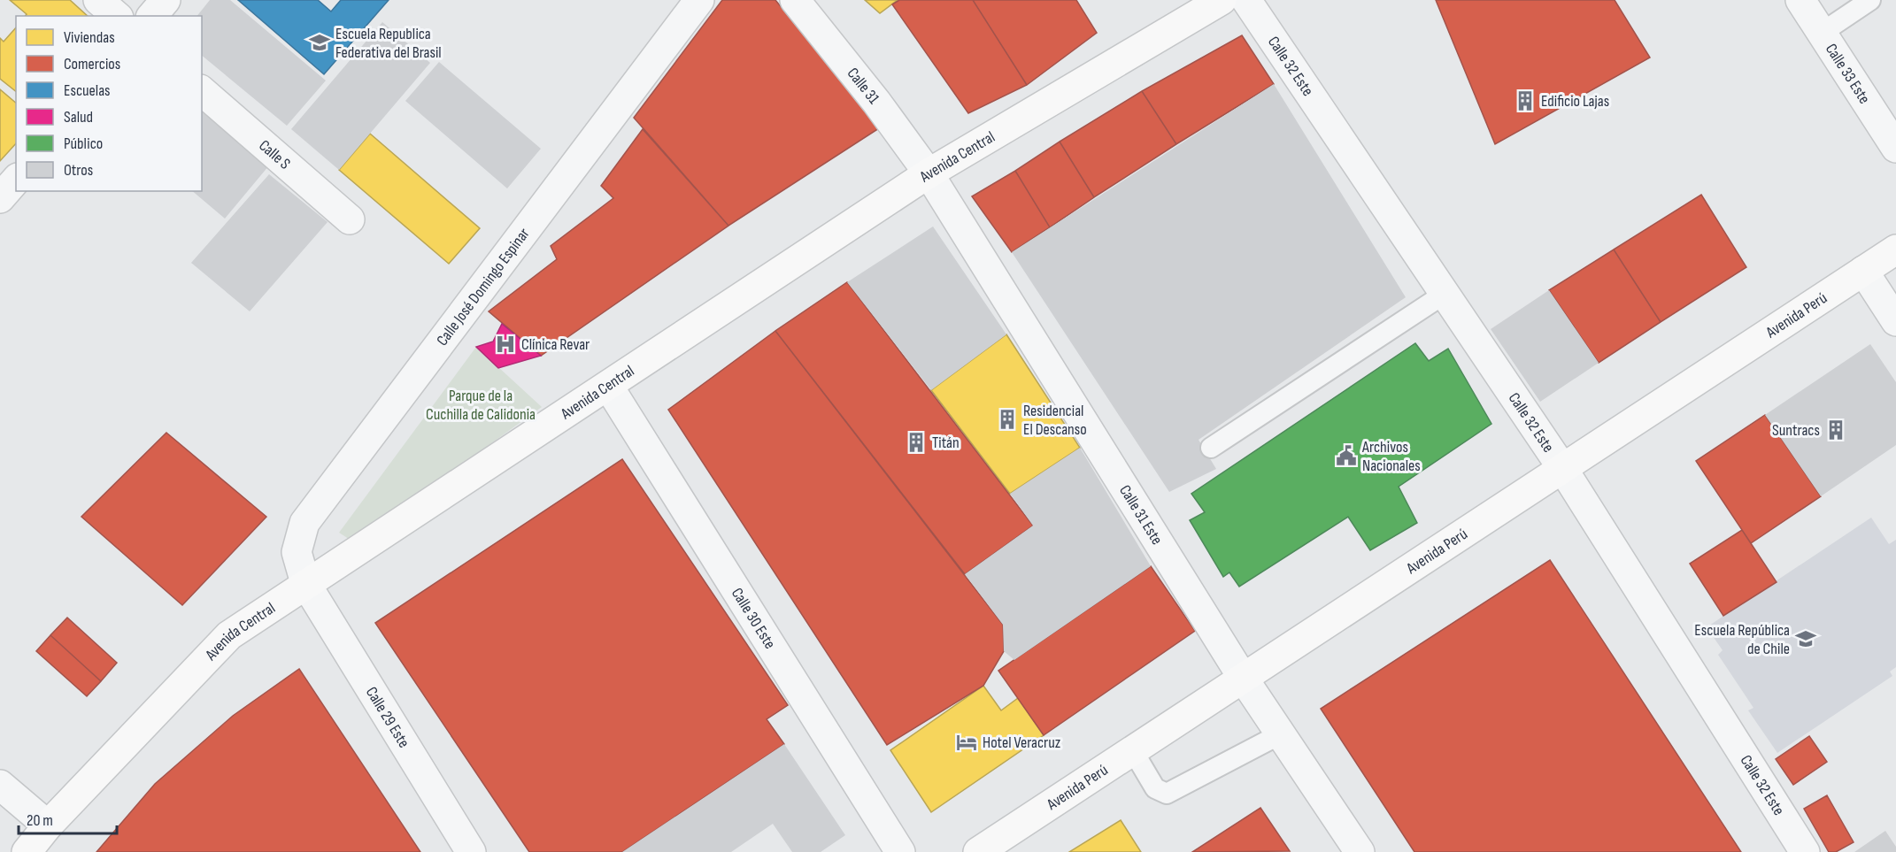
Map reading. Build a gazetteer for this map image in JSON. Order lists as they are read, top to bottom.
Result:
{
  "streets": {
    "main road": ["Avenida Central", "Avenida Perú"],
    "street": [
      "Calle 32 Este",
      "Calle 33 Este",
      "Calle 31",
      "Calle S",
      "Calle José Domingo Espinar",
      "Calle 31 Este",
      "Calle 30 Este",
      "Calle 29 Este"
    ]
  },
  "crossings": [
    ["Calle 32 Este", "Avenida Perú"],
    ["Calle 31", "Avenida Central"],
    ["Calle 31", "Calle 31 Este"],
    ["Avenida Central", "Calle José Domingo Espinar"],
    ["Avenida Central", "Calle 31 Este"],
    ["Avenida Central", "Calle 30 Este"],
    ["Avenida Central", "Calle 29 Este"],
    ["Calle José Domingo Espinar", "Calle 29 Este"],
    ["Avenida Perú", "Calle 31 Este"]
  ],
  "parks": ["Parque de la Cuchilla de Calidonia"],
  "places": {
    "school or university": ["Escuela Republica Federativa del Brasil", "Escuela República de Chile"],
    "building": [
      "Edificio Lajas",
      "Residencial El Descanso",
      "Suntracs",
      "Titán"
    ],
    "hospital": ["Clínica Revar"],
    "public building": ["Archivos Nacionales"],
    "hotel": ["Hotel Veracruz"]
  },
  "legend": [
    "Viviendas",
    "Comercios",
    "Escuelas",
    "Salud",
    "Público",
    "Otros"
  ],
  "scale_bar": "20 m"
}
